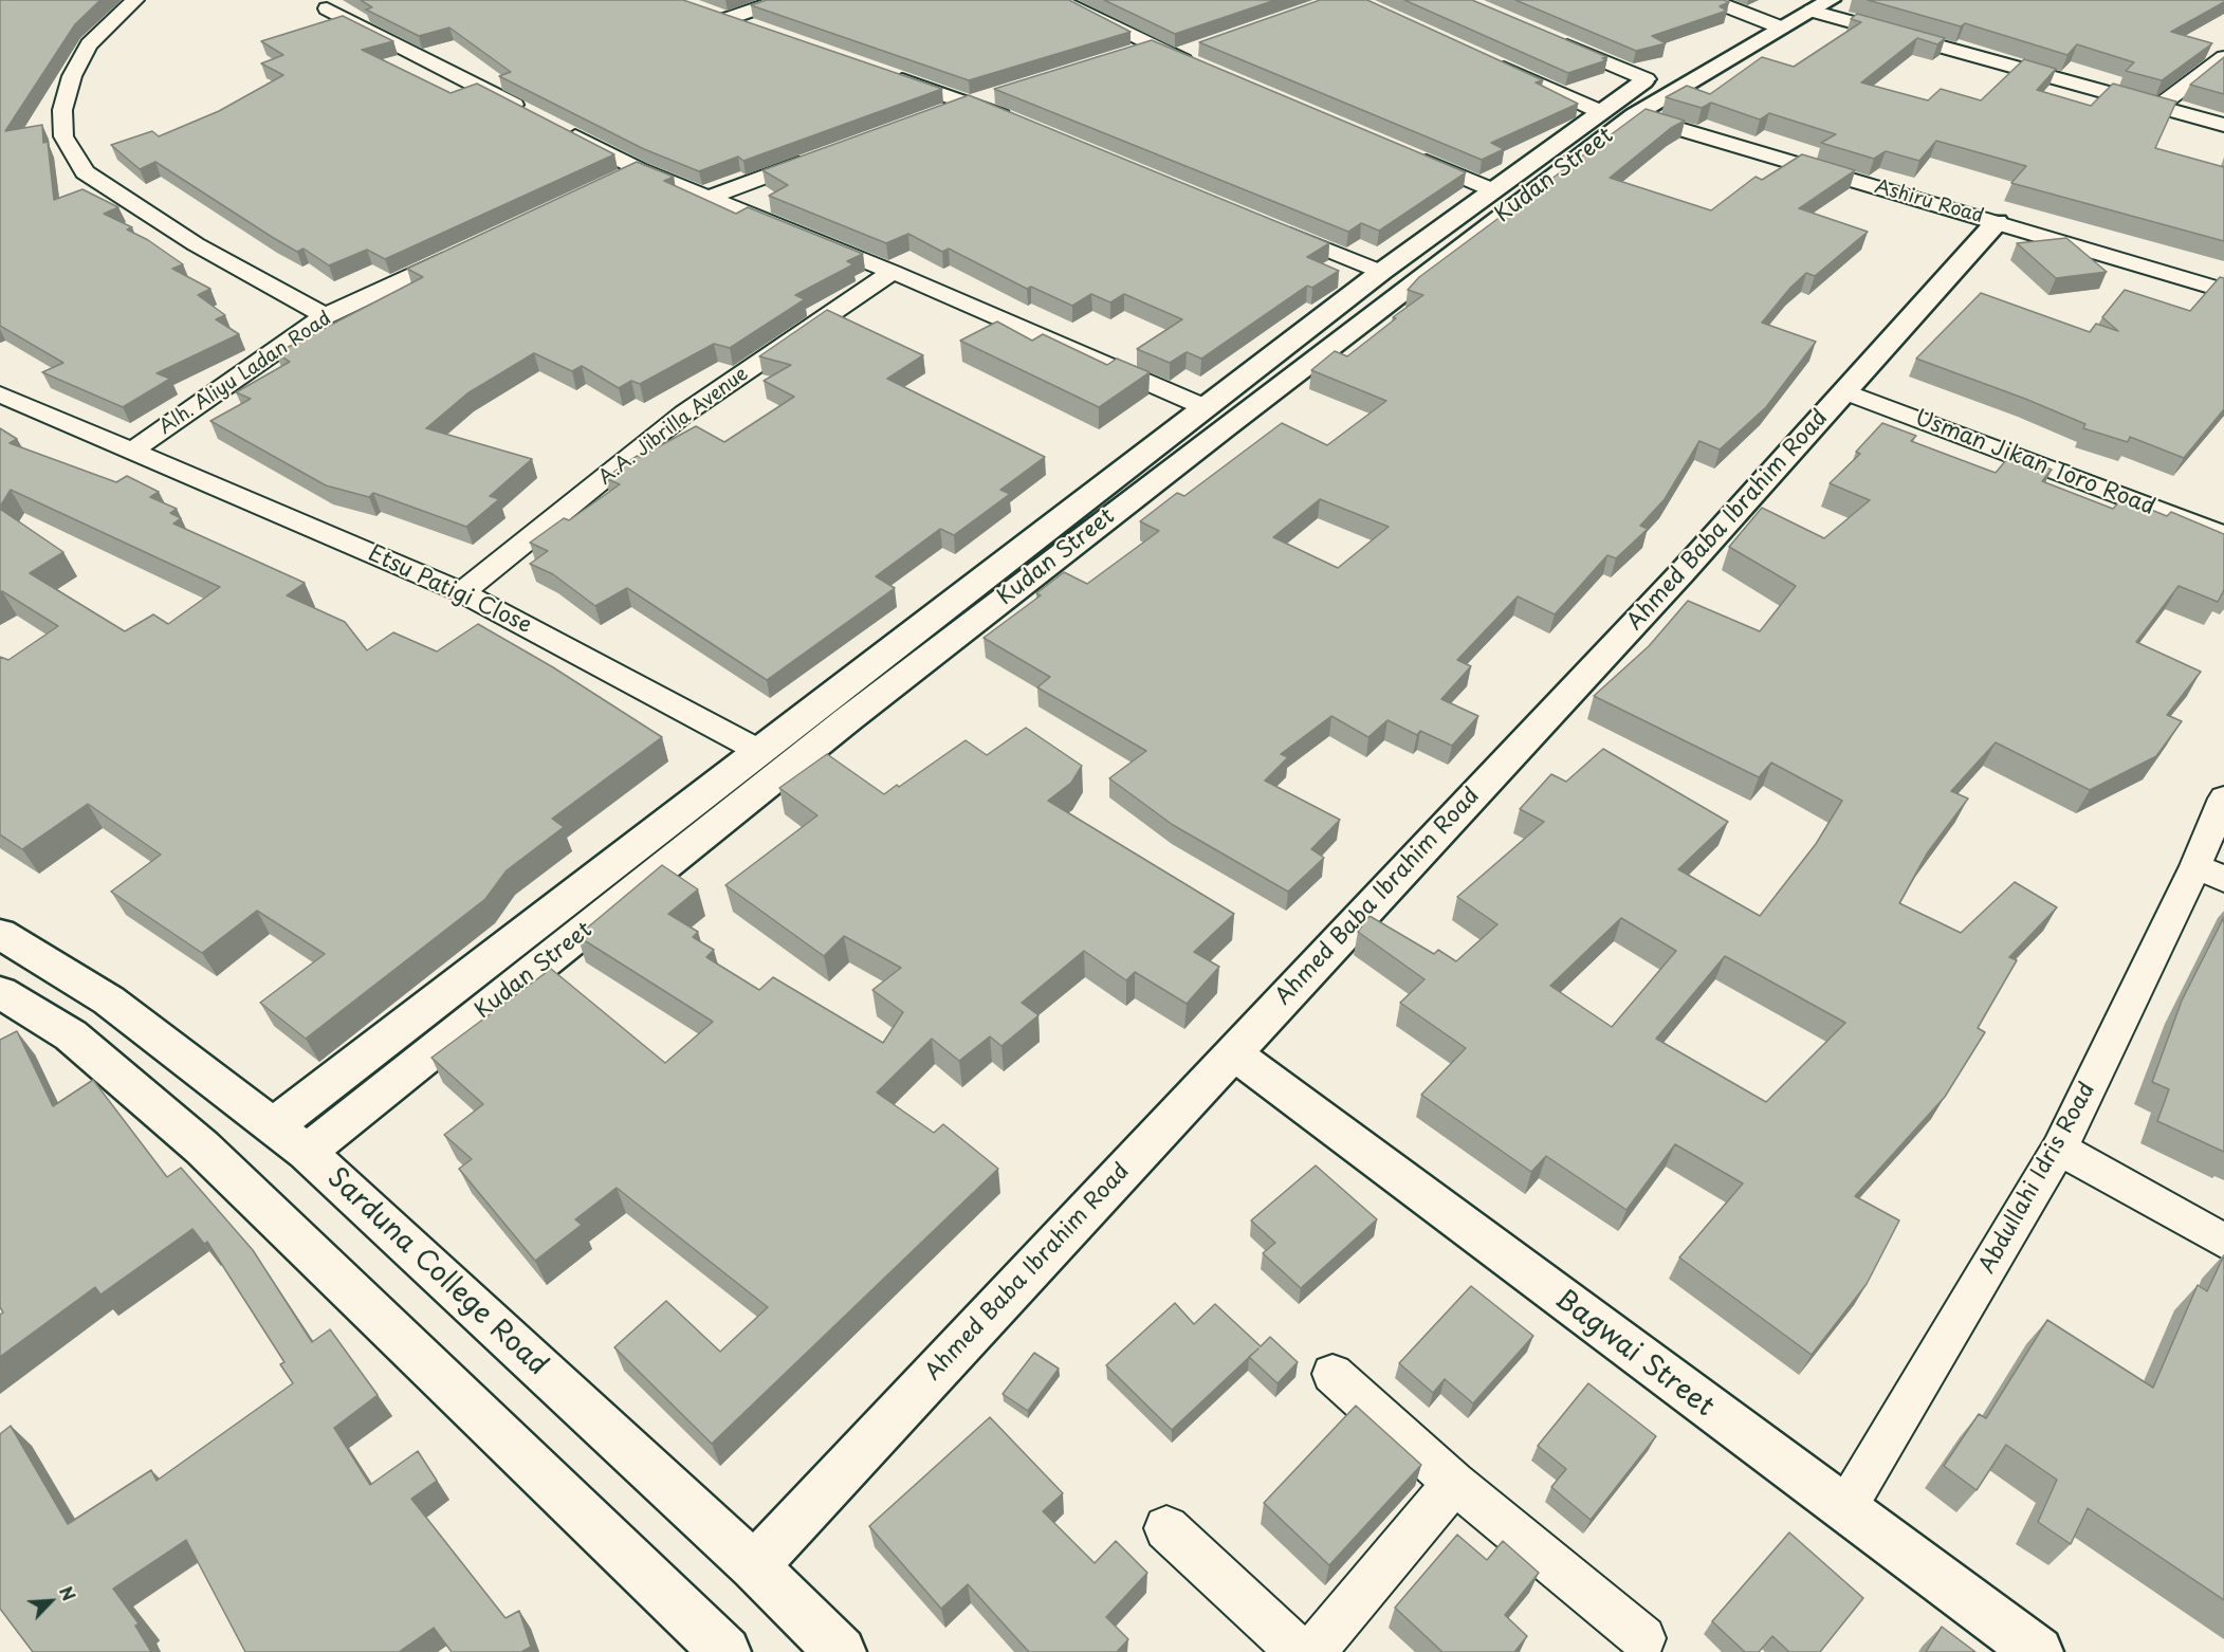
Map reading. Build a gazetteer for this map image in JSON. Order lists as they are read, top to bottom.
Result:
{
  "streets": {
    "street": [
      "Kudan Street",
      "Ashiru Road",
      "Alh. Aliyu Ladan Road",
      "A.A. Jibrilla Avenue",
      "Usman Jikan Toro Road",
      "Ahmed Baba Ibrahim Road",
      "Etsu Patigi Close",
      "Abdullahi Idris Road",
      "Sarduna College Road",
      "Bagwai Street"
    ]
  },
  "crossings": [
    ["Kudan Street", "Ashiru Road"],
    ["Kudan Street", "Sarduna College Road"],
    ["Ashiru Road", "Ahmed Baba Ibrahim Road"],
    ["Alh. Aliyu Ladan Road", "Etsu Patigi Close"],
    ["A.A. Jibrilla Avenue", "Etsu Patigi Close"],
    ["Usman Jikan Toro Road", "Ahmed Baba Ibrahim Road"],
    ["Ahmed Baba Ibrahim Road", "Sarduna College Road"],
    ["Ahmed Baba Ibrahim Road", "Bagwai Street"],
    ["Abdullahi Idris Road", "Bagwai Street"]
  ],
  "north": "top right"
}
